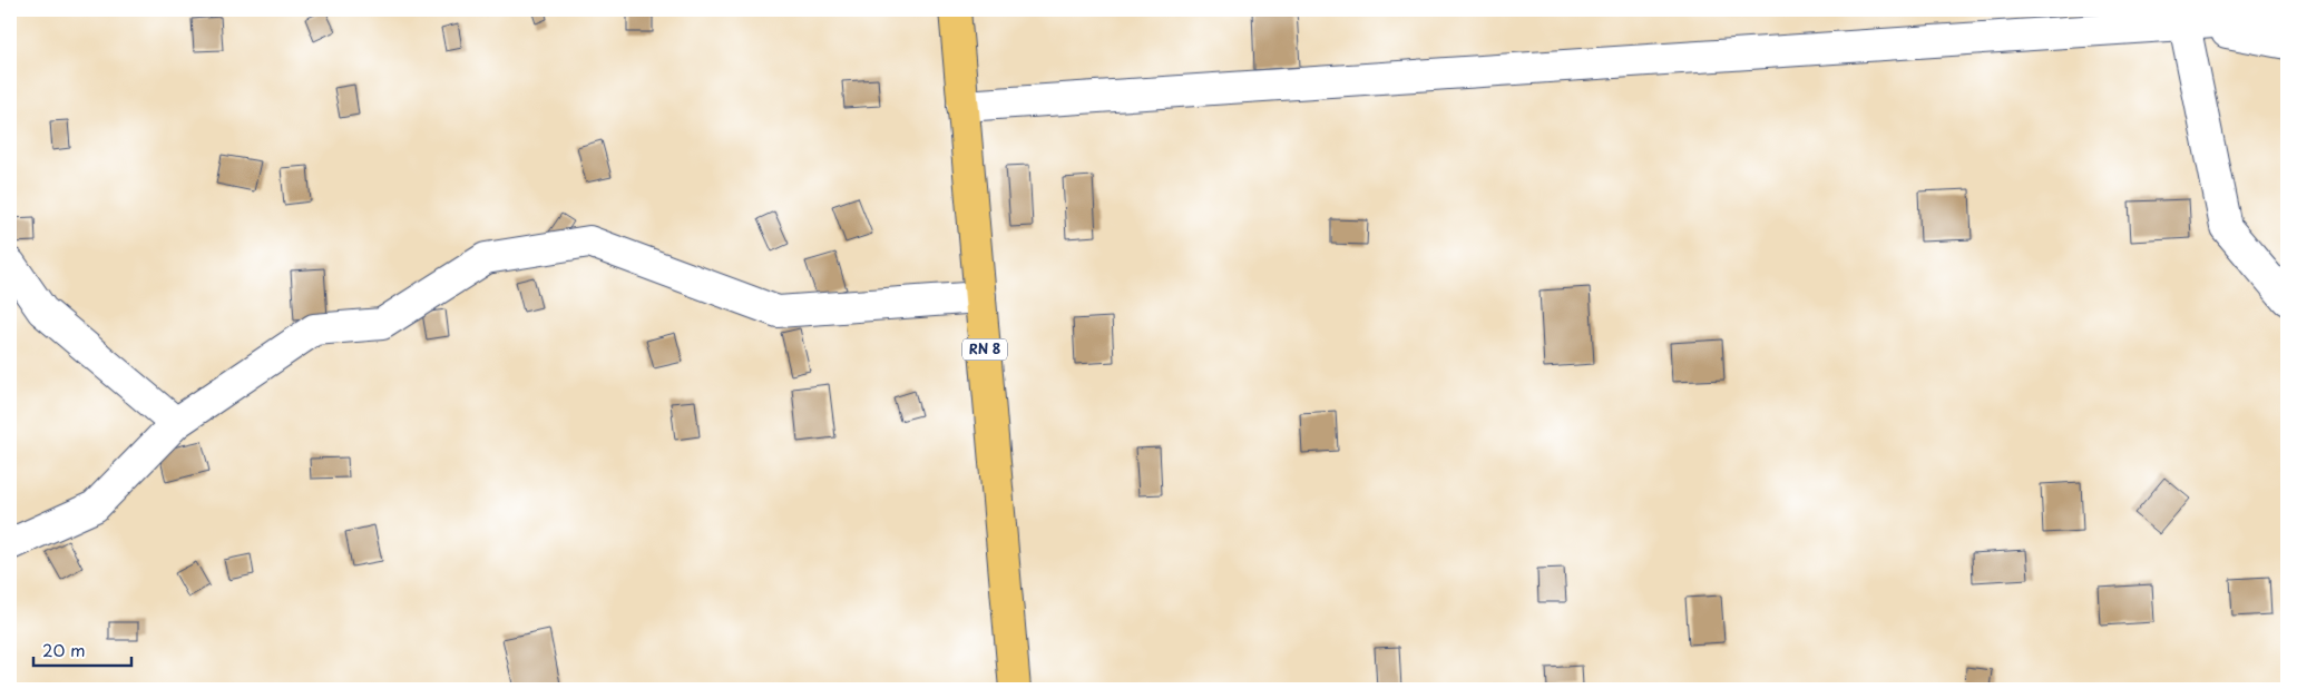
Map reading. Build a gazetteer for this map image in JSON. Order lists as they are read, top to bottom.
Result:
{
  "streets": {
    "main road": ["RN 8"]
  },
  "scale_bar": "20 m"
}
